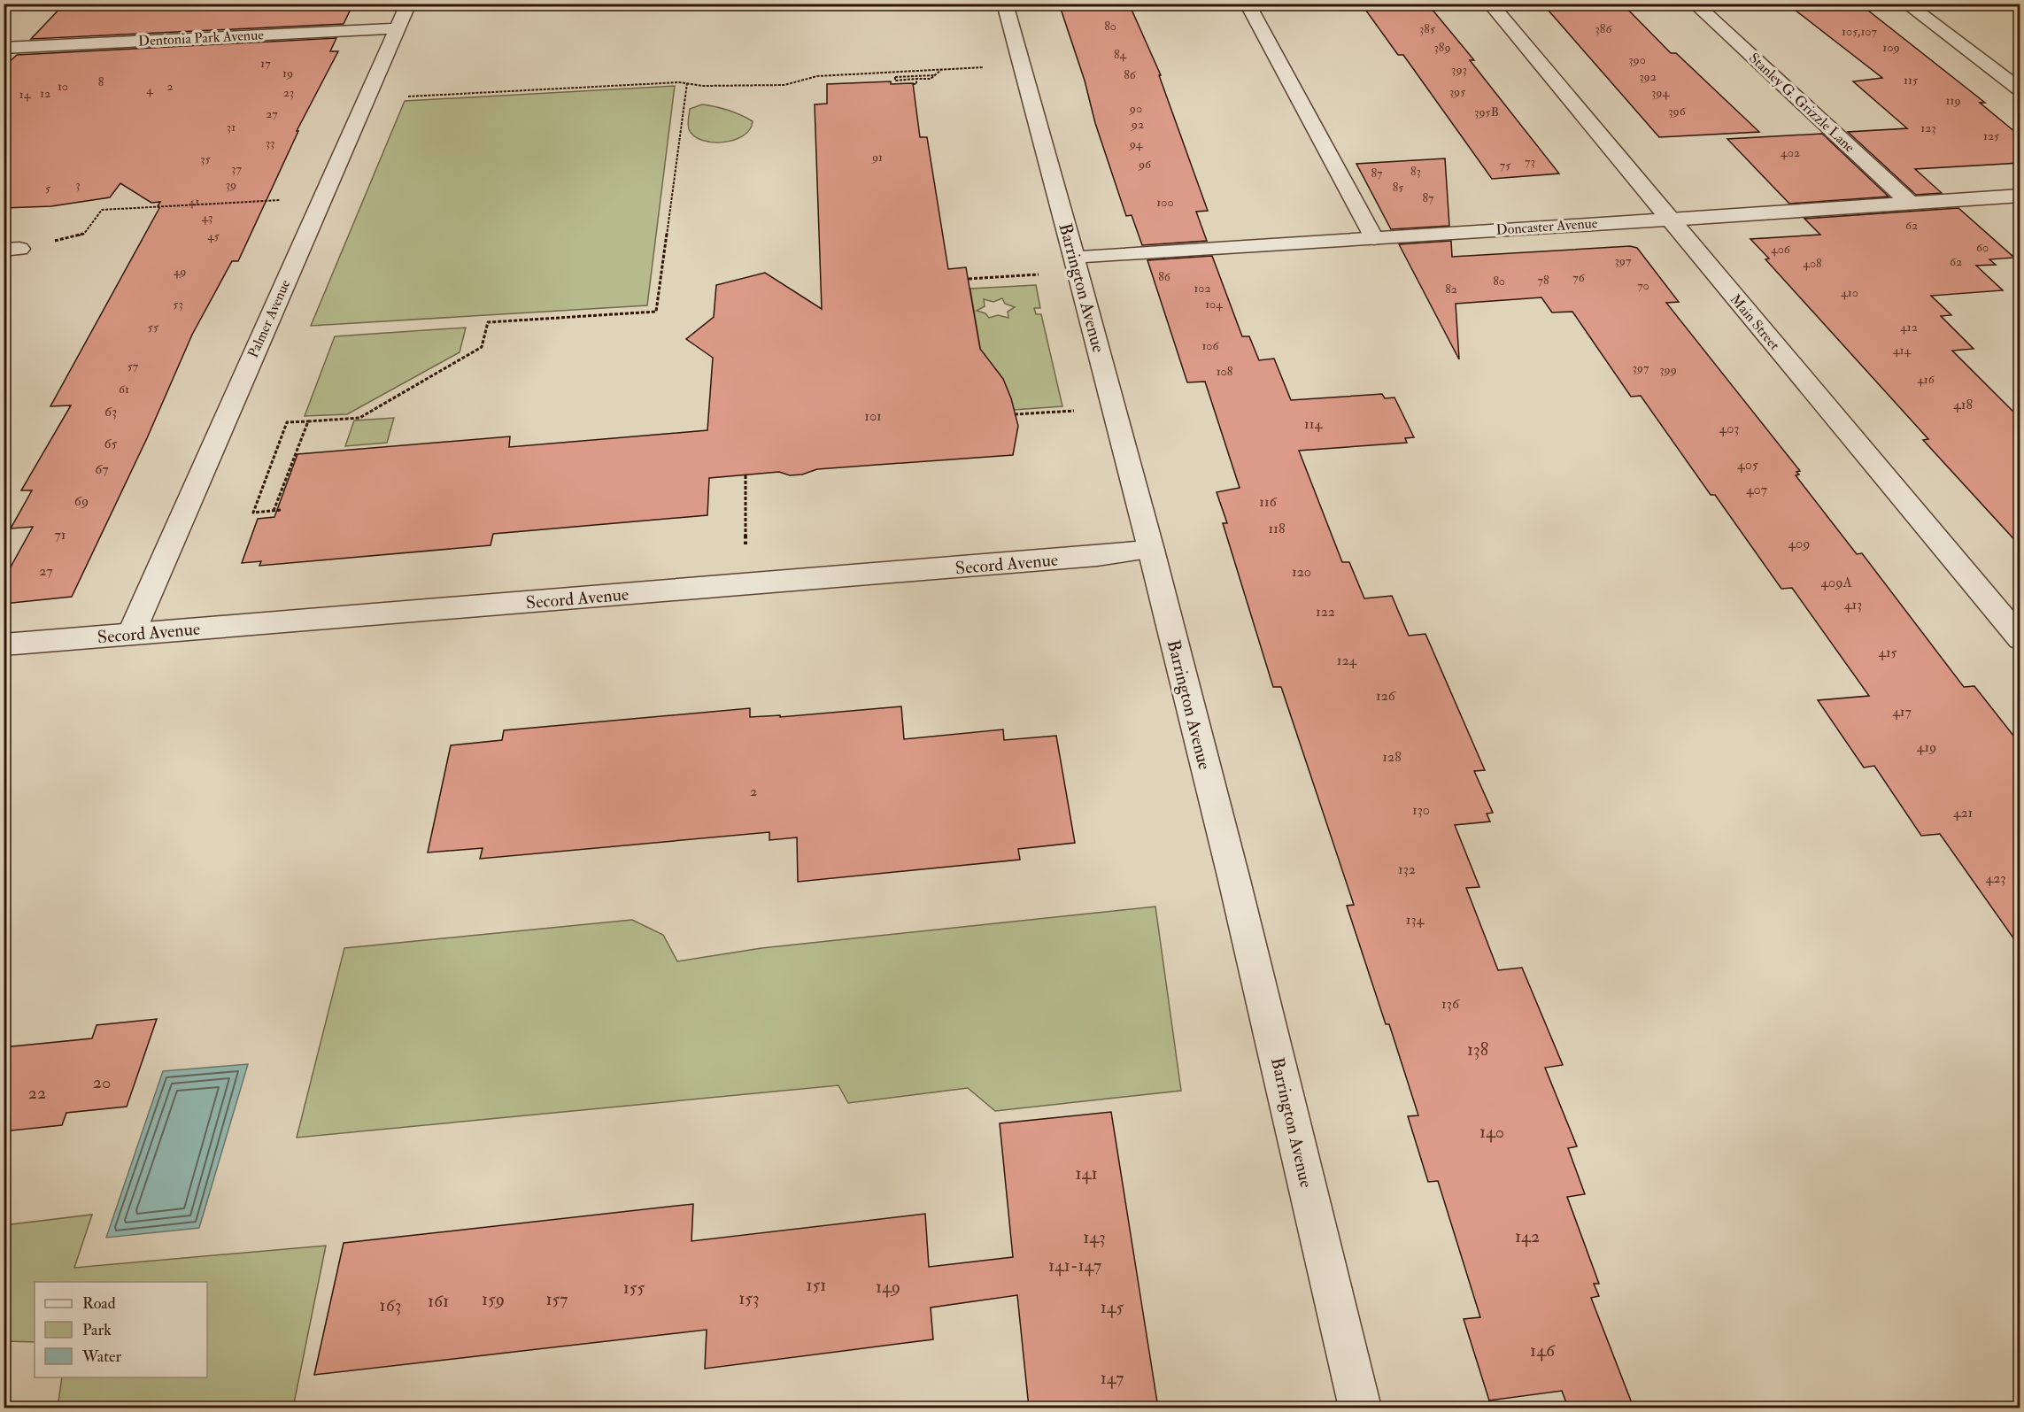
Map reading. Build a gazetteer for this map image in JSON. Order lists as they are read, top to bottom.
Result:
{
  "streets": {
    "street": [
      "Dentonia Park Avenue",
      "Stanley G. Grizzle Lane",
      "Doncaster Avenue",
      "Barrington Avenue",
      "Palmer Avenue",
      "Main Street",
      "Secord Avenue"
    ]
  },
  "crossings": [
    ["Dentonia Park Avenue", "Palmer Avenue"],
    ["Stanley G. Grizzle Lane", "Doncaster Avenue"],
    ["Doncaster Avenue", "Barrington Avenue"],
    ["Doncaster Avenue", "Main Street"],
    ["Barrington Avenue", "Secord Avenue"],
    ["Palmer Avenue", "Secord Avenue"]
  ],
  "house_numbers": [
    "80",
    "385",
    "386",
    "105,107",
    "389",
    "109",
    "84",
    "390",
    "17",
    "393",
    "19",
    "86",
    "392",
    "115",
    "8",
    "10",
    "2",
    "4",
    "395",
    "23",
    "394",
    "12",
    "14",
    "119",
    "90",
    "396",
    "395B",
    "27",
    "92",
    "31",
    "123",
    "125",
    "33",
    "94",
    "402",
    "91",
    "35",
    "73",
    "96",
    "75",
    "37",
    "83",
    "87",
    "3",
    "39",
    "85",
    "5",
    "87",
    "41",
    "100",
    "43",
    "62",
    "45",
    "60",
    "406",
    "397",
    "62",
    "408",
    "49",
    "86",
    "76",
    "78",
    "80",
    "70",
    "102",
    "82",
    "410",
    "53",
    "104",
    "55",
    "412",
    "106",
    "414",
    "57",
    "397",
    "399",
    "108",
    "416",
    "61",
    "418",
    "63",
    "101",
    "114",
    "403",
    "65",
    "405",
    "67",
    "407",
    "69",
    "116",
    "118",
    "71",
    "409",
    "27",
    "120",
    "409A",
    "413",
    "122",
    "415",
    "124",
    "126",
    "417",
    "419",
    "128",
    "2",
    "130",
    "421",
    "132",
    "423",
    "134",
    "136",
    "138",
    "20",
    "22",
    "140",
    "141",
    "142",
    "143",
    "141-147",
    "151",
    "149",
    "155",
    "153",
    "159",
    "157",
    "161",
    "163",
    "145",
    "146",
    "147"
  ],
  "legend": ["Road", "Park", "Water"]
}
